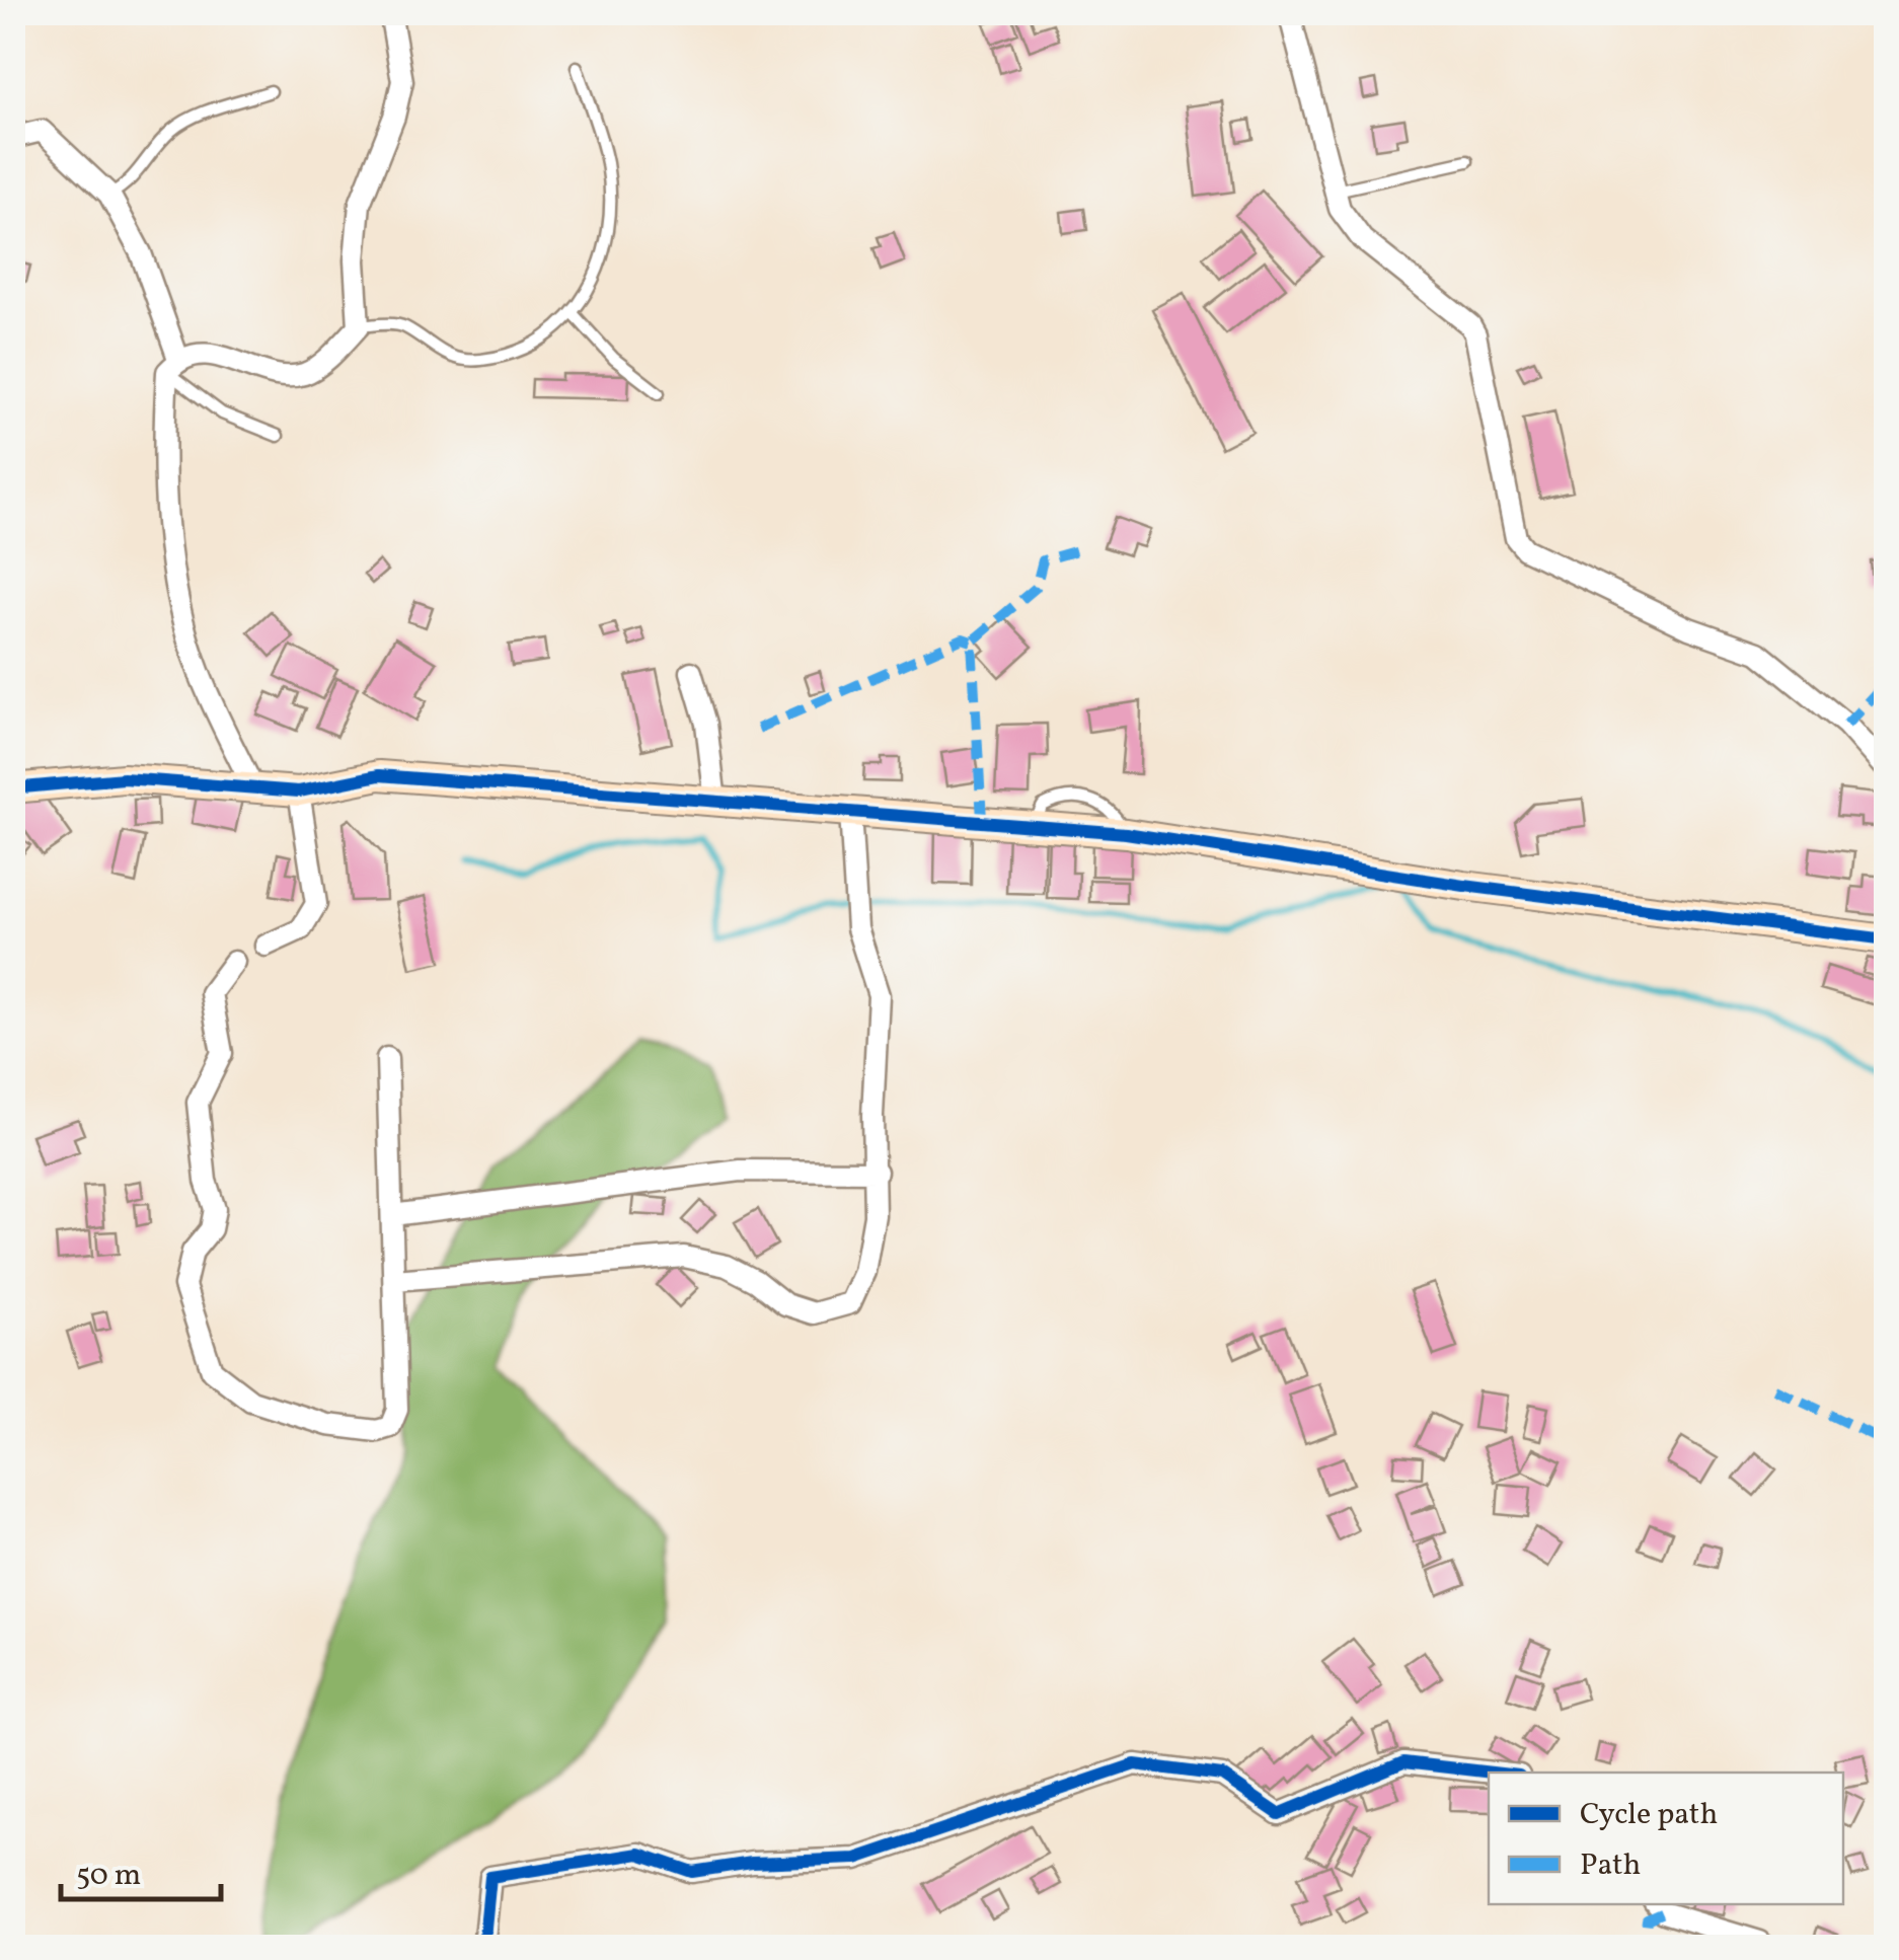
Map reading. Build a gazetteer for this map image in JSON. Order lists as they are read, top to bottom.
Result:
{
  "legend": ["Cycle path", "Path"],
  "scale_bar": "50 m"
}
